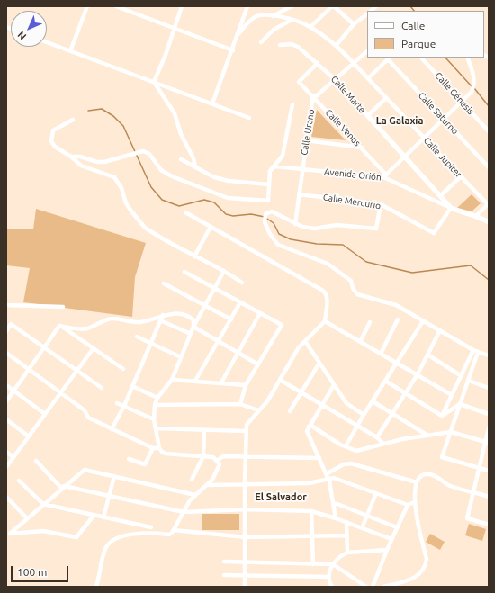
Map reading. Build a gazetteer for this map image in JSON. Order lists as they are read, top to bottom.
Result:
{
  "streets": {
    "street": [
      "Calle Génesis",
      "Calle Marte",
      "Calle Saturno",
      "Calle Venus",
      "Calle Urano",
      "Calle Jupiter",
      "Avenida Orión",
      "Calle Mercurio"
    ]
  },
  "crossings": [
    ["Calle Marte", "Calle Venus"],
    ["Calle Marte", "Calle Urano"],
    ["Calle Marte", "Avenida Orión"],
    ["Calle Marte", "Calle Mercurio"],
    ["Calle Venus", "Calle Urano"],
    ["Calle Venus", "Avenida Orión"],
    ["Calle Urano", "Calle Jupiter"],
    ["Calle Urano", "Avenida Orión"],
    ["Calle Urano", "Calle Mercurio"],
    ["Avenida Orión", "Calle Mercurio"]
  ],
  "districts": ["La Galaxia", "El Salvador"],
  "legend": ["Calle", "Parque"],
  "scale_bar": "100 m",
  "north": "bottom left"
}
